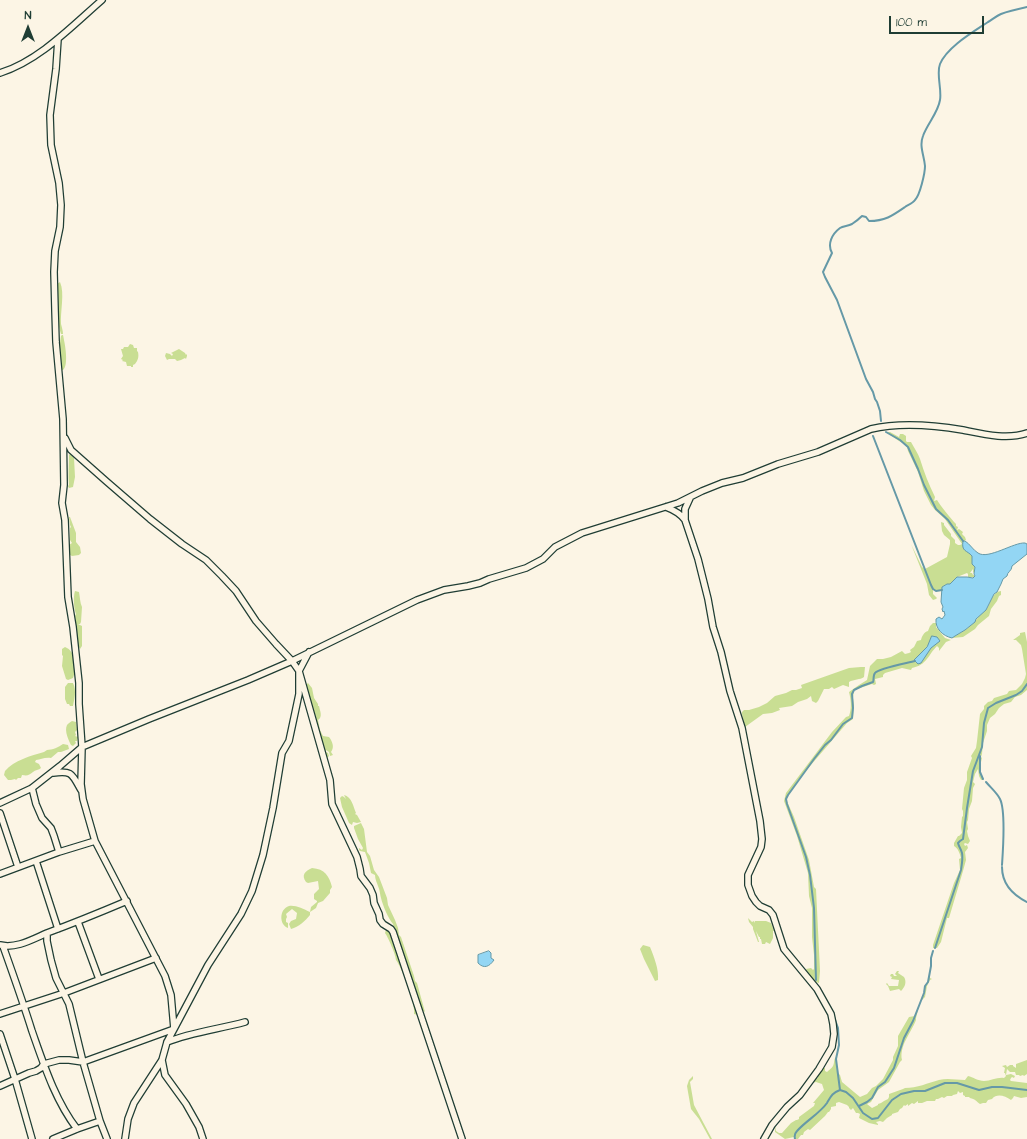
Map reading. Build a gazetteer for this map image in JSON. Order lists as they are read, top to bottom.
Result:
{
  "scale_bar": "100 m",
  "north": "top"
}
